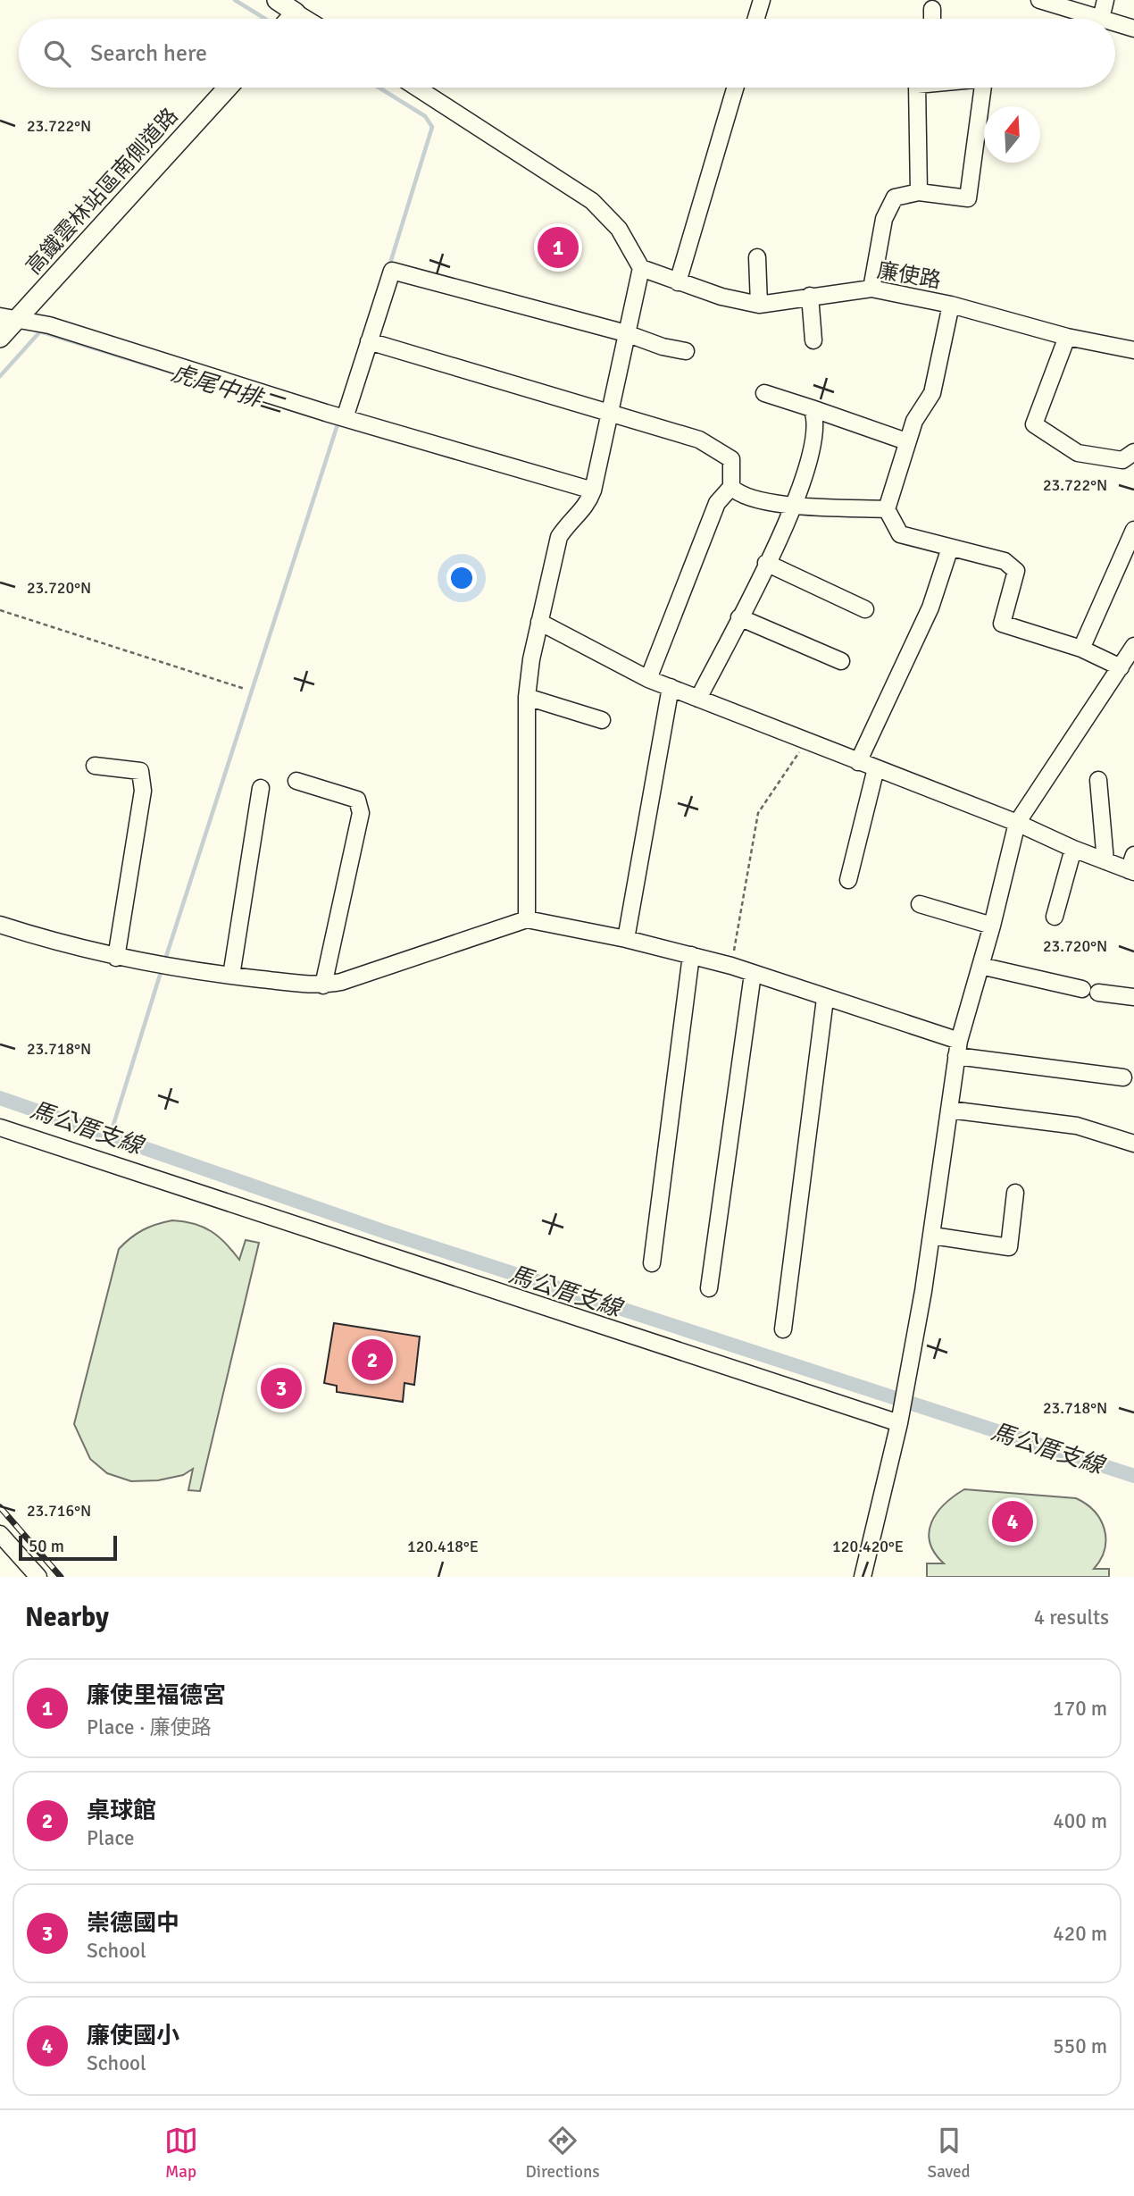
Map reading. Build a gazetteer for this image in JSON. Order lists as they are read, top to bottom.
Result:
{
  "streets": {
    "main road": ["高鐵雲林站區南側道路"],
    "street": ["廉使路"]
  },
  "water": ["虎尾中排二", "馬公厝支線"],
  "scale_bar": "50 m",
  "north": "top",
  "page": {
    "search": "Search here",
    "pins": [
      "1",
      "2",
      "3",
      "4"
    ],
    "scale": "50 m",
    "heading": ["Nearby", "4 results"],
    "list": [
      {
        "mark": "1",
        "name": "廉使里福德宮",
        "note": "Place · 廉使路",
        "value": "170 m"
      },
      {
        "mark": "2",
        "name": "桌球館",
        "note": "Place",
        "value": "400 m"
      },
      {
        "mark": "3",
        "name": "崇德國中",
        "note": "School",
        "value": "420 m"
      },
      {
        "mark": "4",
        "name": "廉使國小",
        "note": "School",
        "value": "550 m"
      }
    ],
    "nav": ["Map", "Directions", "Saved"]
  },
  "coordinates": [
    "23.722°N",
    "23.720°N",
    "23.718°N",
    "23.716°N",
    "120.418°E",
    "120.420°E"
  ]
}
